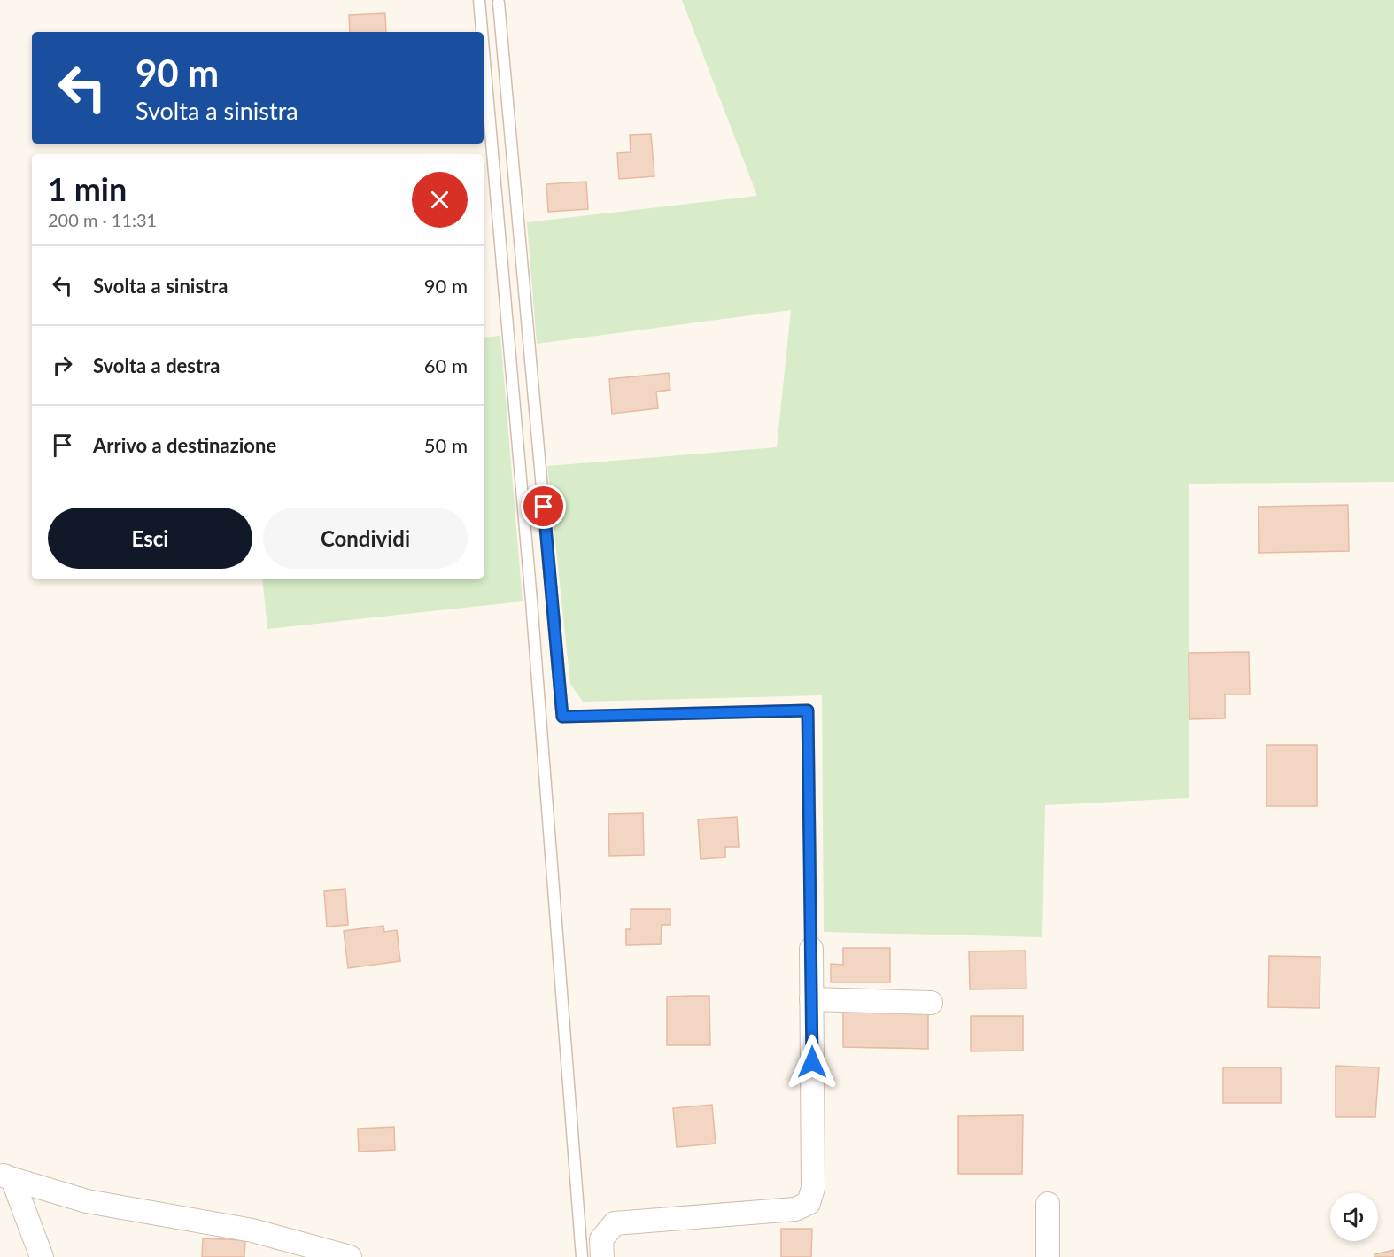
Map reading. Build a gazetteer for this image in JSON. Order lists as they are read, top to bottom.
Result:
{
  "page": {
    "turn": ["90 m", "Svolta a sinistra"],
    "heading": ["1 min", "200 m · 11:31"],
    "list": [
      {
        "name": "Svolta a sinistra",
        "value": "90 m"
      },
      {
        "name": "Svolta a destra",
        "value": "60 m"
      },
      {
        "name": "Arrivo a destinazione",
        "value": "50 m"
      }
    ],
    "buttons": ["Esci", "Condividi"]
  }
}
